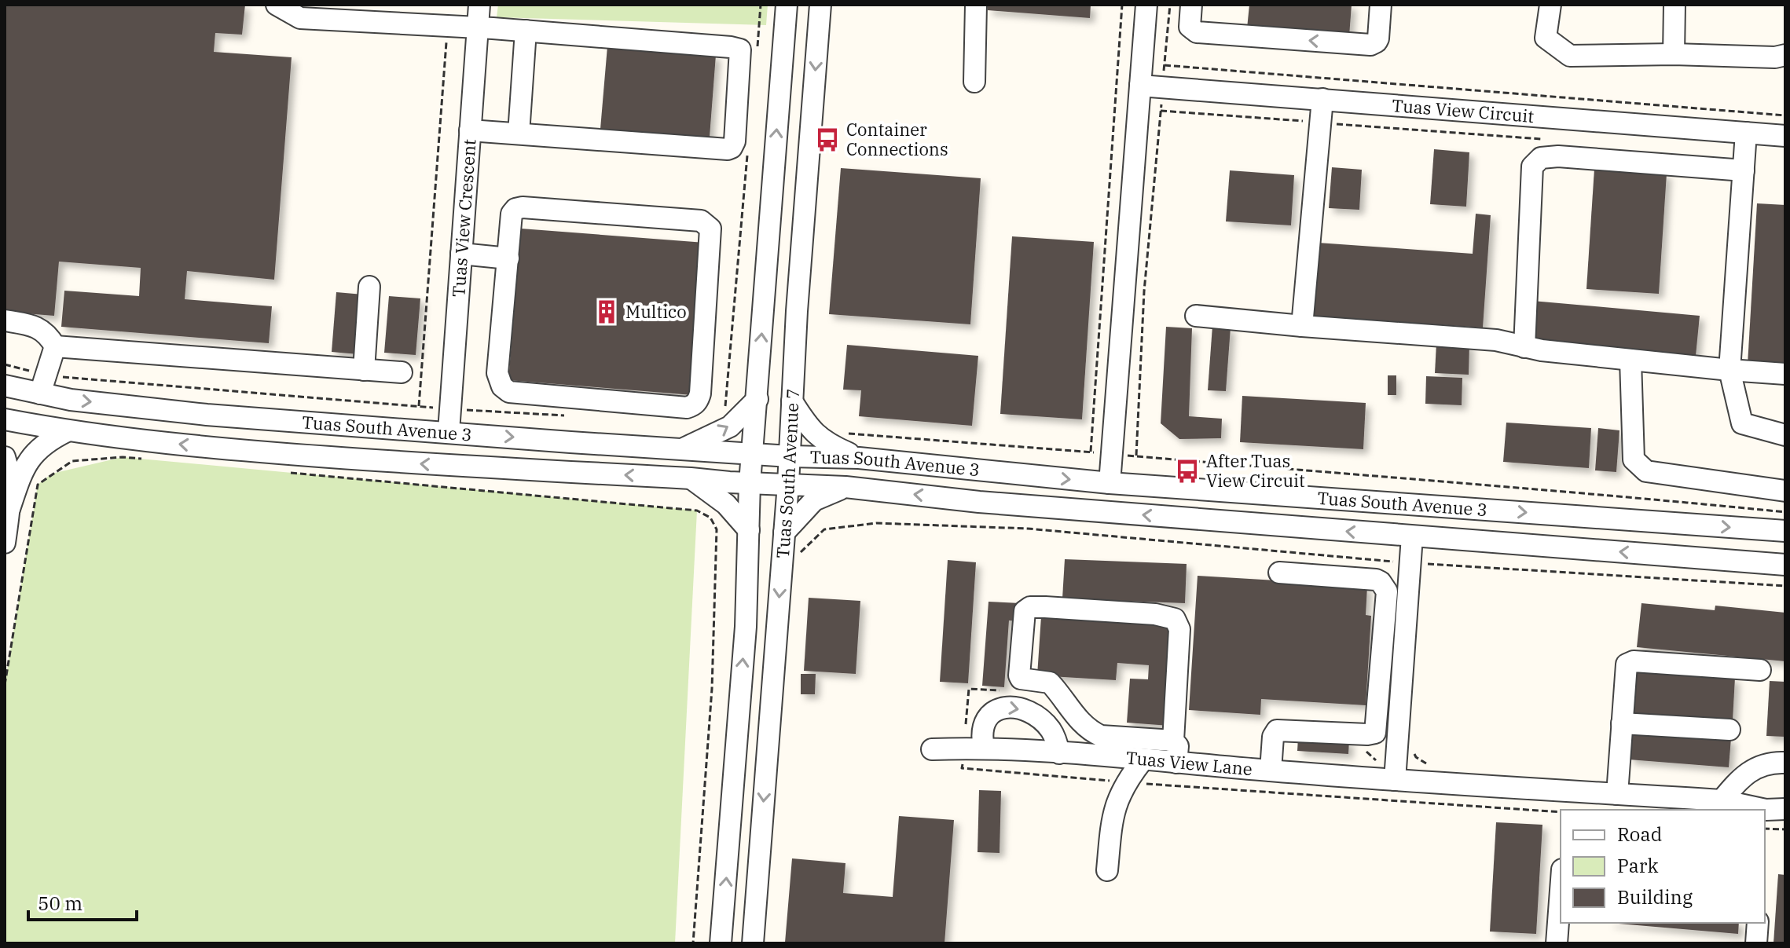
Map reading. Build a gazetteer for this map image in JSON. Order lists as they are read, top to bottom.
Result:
{
  "streets": {
    "street": [
      "Tuas View Circuit",
      "Tuas View Crescent",
      "Tuas South Avenue 3",
      "Tuas South Avenue 7",
      "Tuas View Lane"
    ]
  },
  "crossings": [
    ["Tuas View Crescent", "Tuas South Avenue 3"],
    ["Tuas South Avenue 3", "Tuas South Avenue 7"]
  ],
  "places": {
    "bus stop": ["Container Connections", "After Tuas View Circuit"],
    "building": ["Multico"]
  },
  "legend": ["Road", "Park", "Building"],
  "scale_bar": "50 m"
}
